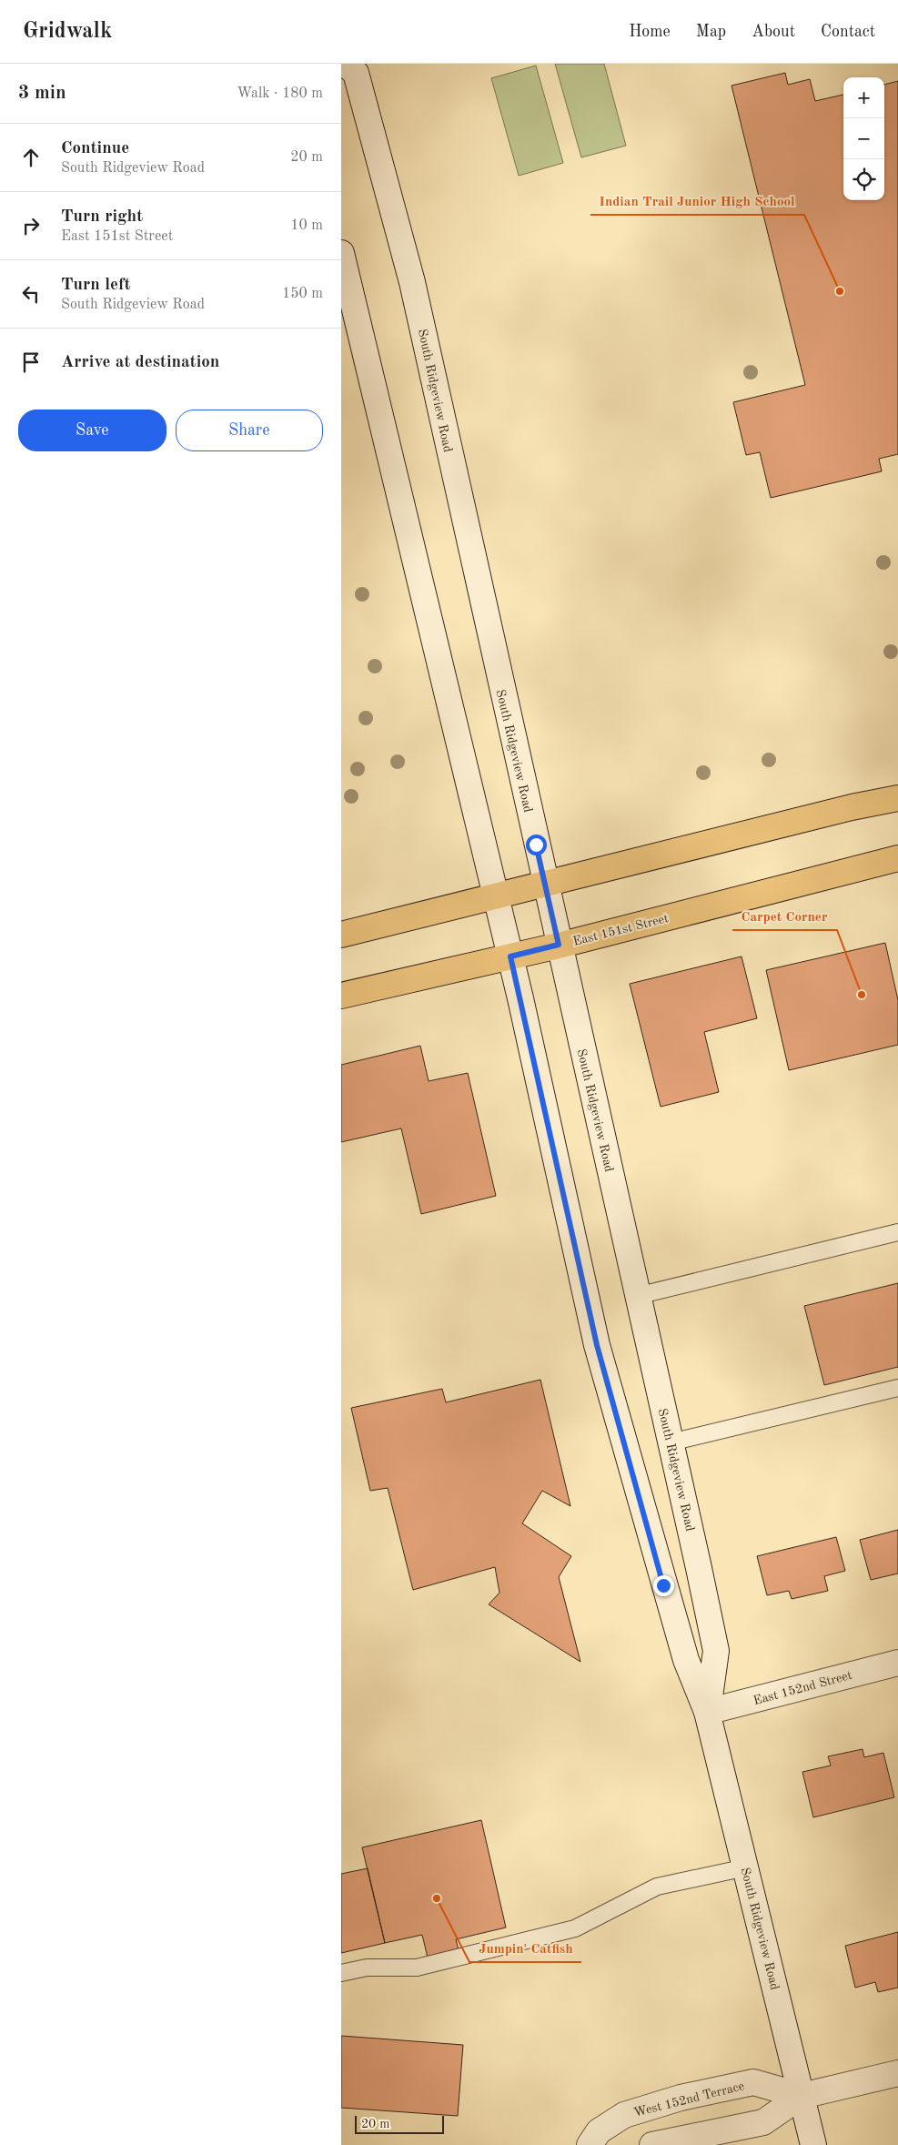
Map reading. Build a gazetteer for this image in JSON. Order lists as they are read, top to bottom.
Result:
{
  "streets": {
    "main road": [
      "South Ridgeview Road",
      "East 151st Street",
      "East 152nd Street",
      "West 152nd Terrace"
    ]
  },
  "crossings": [
    ["South Ridgeview Road", "East 151st Street"],
    ["South Ridgeview Road", "East 152nd Street"],
    ["South Ridgeview Road", "West 152nd Terrace"]
  ],
  "places": ["Indian Trail Junior High School", "Carpet Corner", "Jumpin' Catfish"],
  "scale_bar": "20 m",
  "page": {
    "header": "Gridwalk",
    "nav": [
      "Home",
      "Map",
      "About",
      "Contact"
    ],
    "heading": ["3 min", "Walk · 180 m"],
    "map_buttons": ["+", "−"],
    "list": [
      ["Continue", "South Ridgeview Road", "20 m"],
      ["Turn right", "East 151st Street", "10 m"],
      ["Turn left", "South Ridgeview Road", "150 m"],
      "Arrive at destination"
    ],
    "buttons": ["Save", "Share"],
    "scale": "20 m"
  }
}
